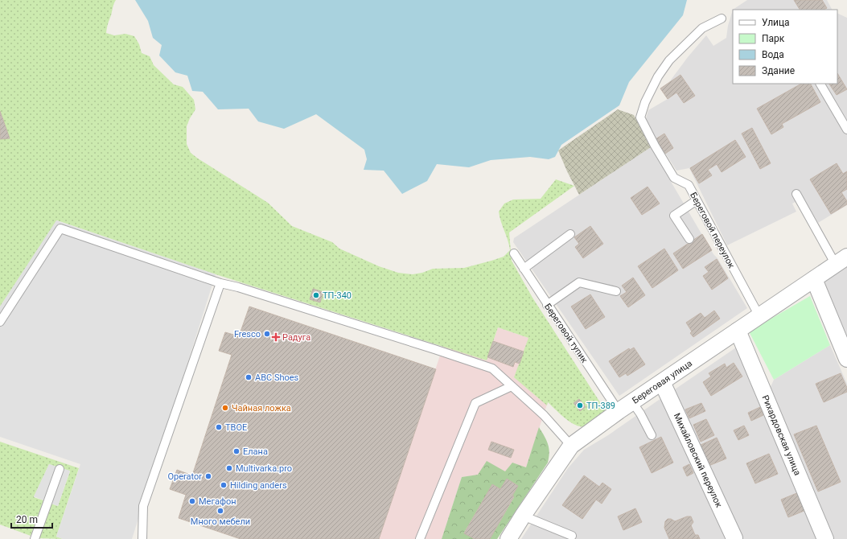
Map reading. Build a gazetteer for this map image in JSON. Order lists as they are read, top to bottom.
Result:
{
  "streets": {
    "street": ["Береговая улица", "Рихардовская улица", "Михайловский переулок"],
    "lane": ["Береговой переулок", "Береговой тупик"]
  },
  "crossings": [
    ["Береговой переулок", "Береговая улица"],
    ["Береговой тупик", "Береговая улица"],
    ["Береговая улица", "Рихардовская улица"],
    ["Береговая улица", "Михайловский переулок"]
  ],
  "places": {
    "other": [
      "ТП-340",
      "Fresco",
      "ABC Shoes",
      "ТП-389",
      "Чайная ложка",
      "ТВОЕ",
      "Елана",
      "Multivarka.pro",
      "Operator",
      "Hilding anders",
      "Мегафон",
      "Много мебели"
    ],
    "health": ["Радуга"]
  },
  "legend": [
    "Улица",
    "Парк",
    "Вода",
    "Здание"
  ],
  "scale_bar": "20 m"
}
